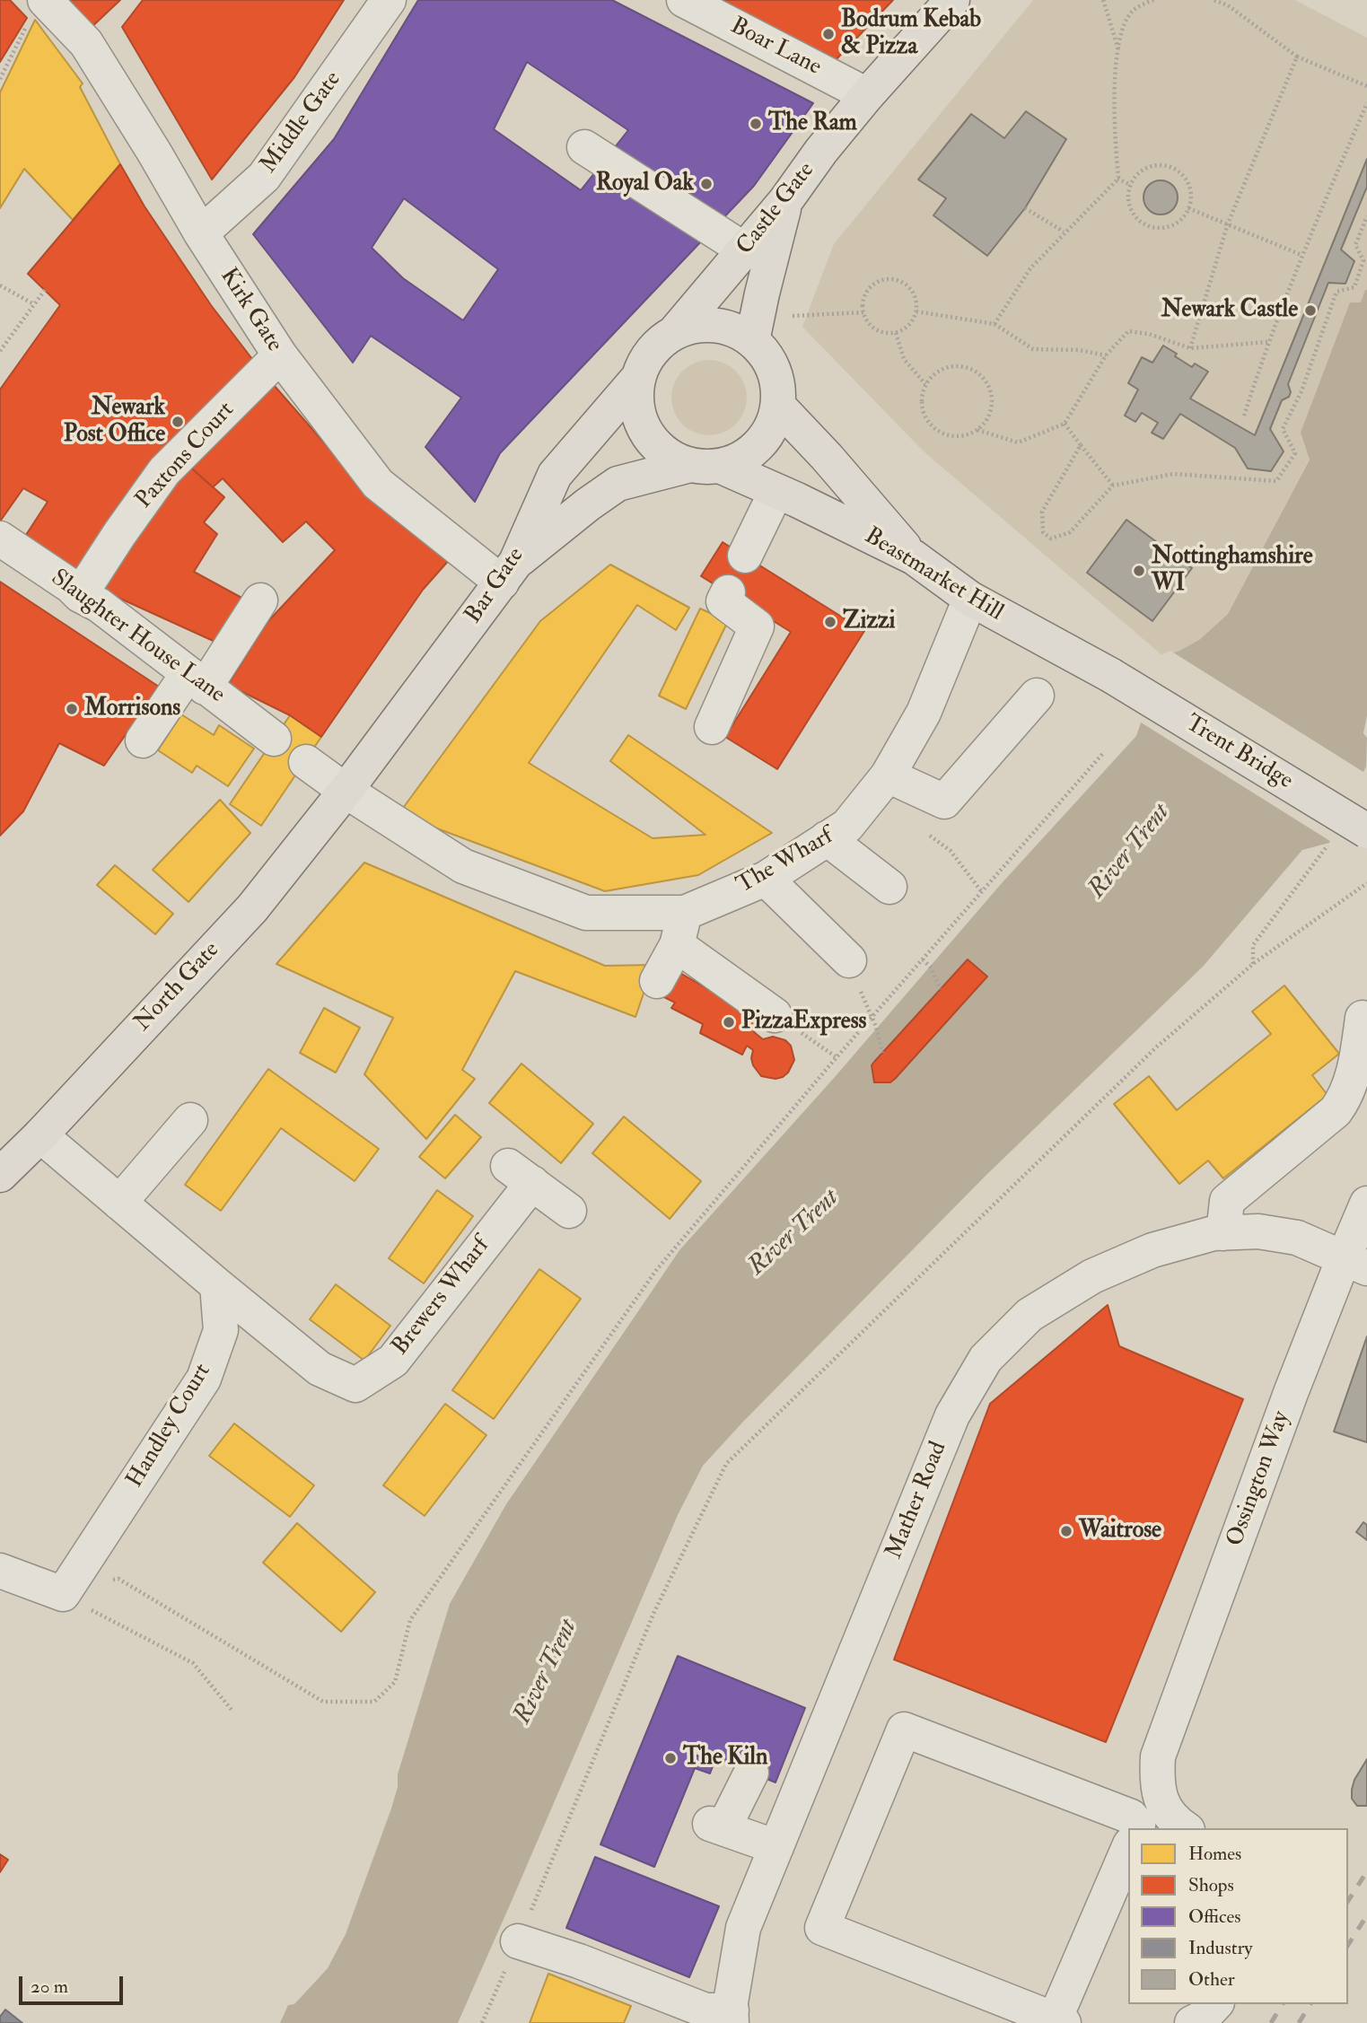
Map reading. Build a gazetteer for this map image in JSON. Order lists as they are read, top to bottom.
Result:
{
  "streets": {
    "main road": [
      "Castle Gate",
      "Beastmarket Hill",
      "Bar Gate",
      "Trent Bridge",
      "North Gate"
    ],
    "street": [
      "Boar Lane",
      "Middle Gate",
      "Kirk Gate",
      "Paxtons Court",
      "Slaughter House Lane",
      "The Wharf",
      "Brewers Wharf",
      "Handley Court",
      "Ossington Way",
      "Mather Road"
    ]
  },
  "crossings": [
    ["Boar Lane", "Castle Gate"],
    ["Middle Gate", "Kirk Gate"],
    ["Castle Gate", "Beastmarket Hill"],
    ["Castle Gate", "Bar Gate"],
    ["Kirk Gate", "Paxtons Court"],
    ["Kirk Gate", "Bar Gate"],
    ["Paxtons Court", "Slaughter House Lane"],
    ["Beastmarket Hill", "Bar Gate"],
    ["Beastmarket Hill", "Trent Bridge"],
    ["Beastmarket Hill", "The Wharf"],
    ["Bar Gate", "The Wharf"],
    ["Bar Gate", "North Gate"],
    ["The Wharf", "North Gate"],
    ["Brewers Wharf", "Handley Court"],
    ["Ossington Way", "Mather Road"]
  ],
  "water": ["River Trent"],
  "places": [
    "Bodrum Kebab & Pizza",
    "The Ram",
    "Royal Oak",
    "Newark Castle",
    "Newark Post Office",
    "Nottinghamshire WI",
    "Zizzi",
    "Morrisons",
    "PizzaExpress",
    "Waitrose",
    "The Kiln"
  ],
  "legend": [
    "Homes",
    "Shops",
    "Offices",
    "Industry",
    "Other"
  ],
  "scale_bar": "20 m"
}
